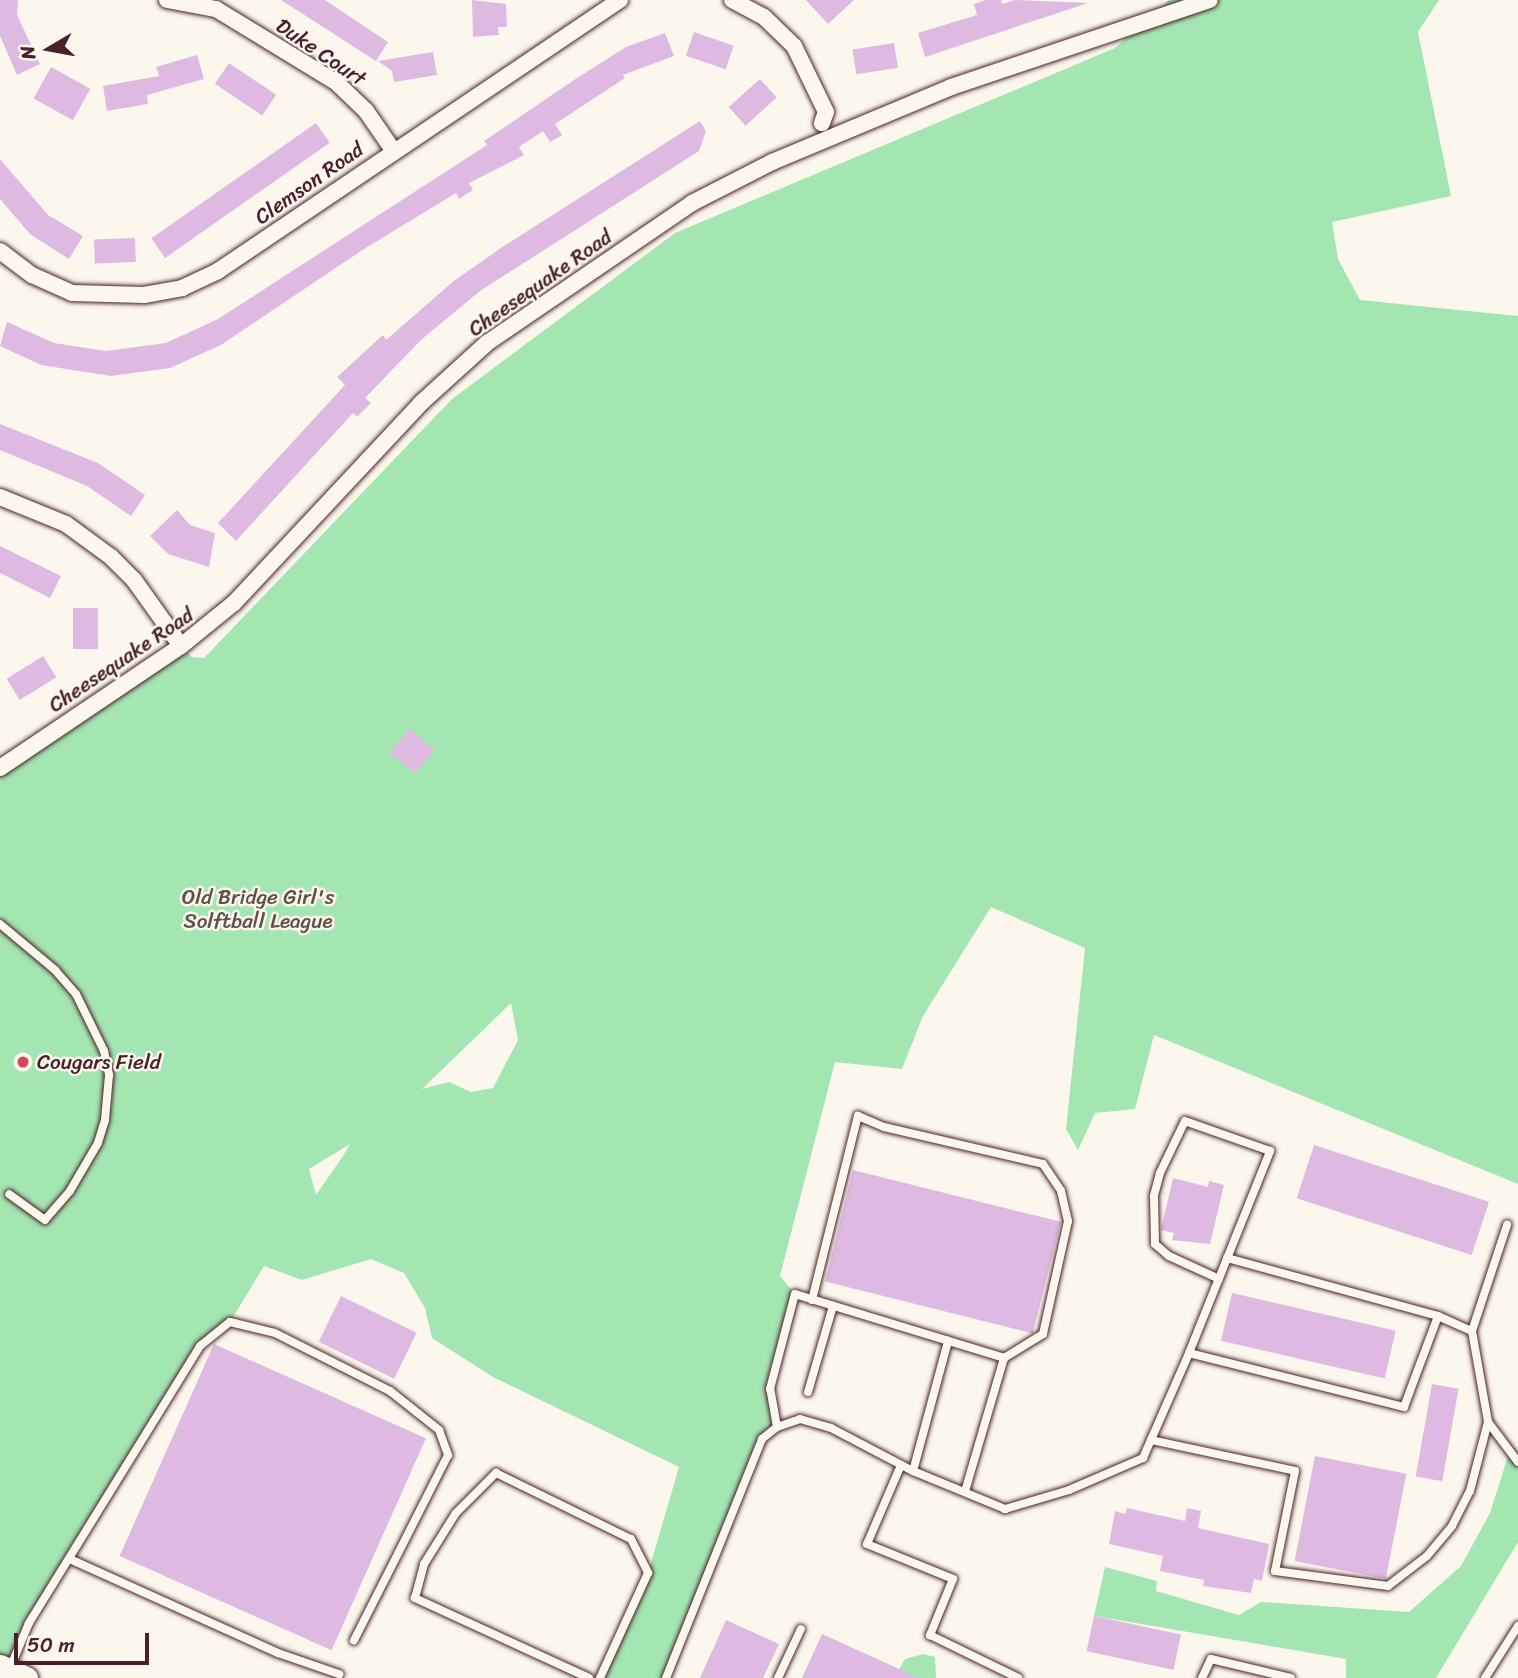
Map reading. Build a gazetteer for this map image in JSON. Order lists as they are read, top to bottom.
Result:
{
  "streets": {
    "street": ["Duke Court", "Clemson Road", "Cheesequake Road"]
  },
  "crossings": [
    ["Duke Court", "Clemson Road"]
  ],
  "parks": ["Old Bridge Girl's Solftball League"],
  "places": ["Cougars Field"],
  "scale_bar": "50 m",
  "north": "left"
}
